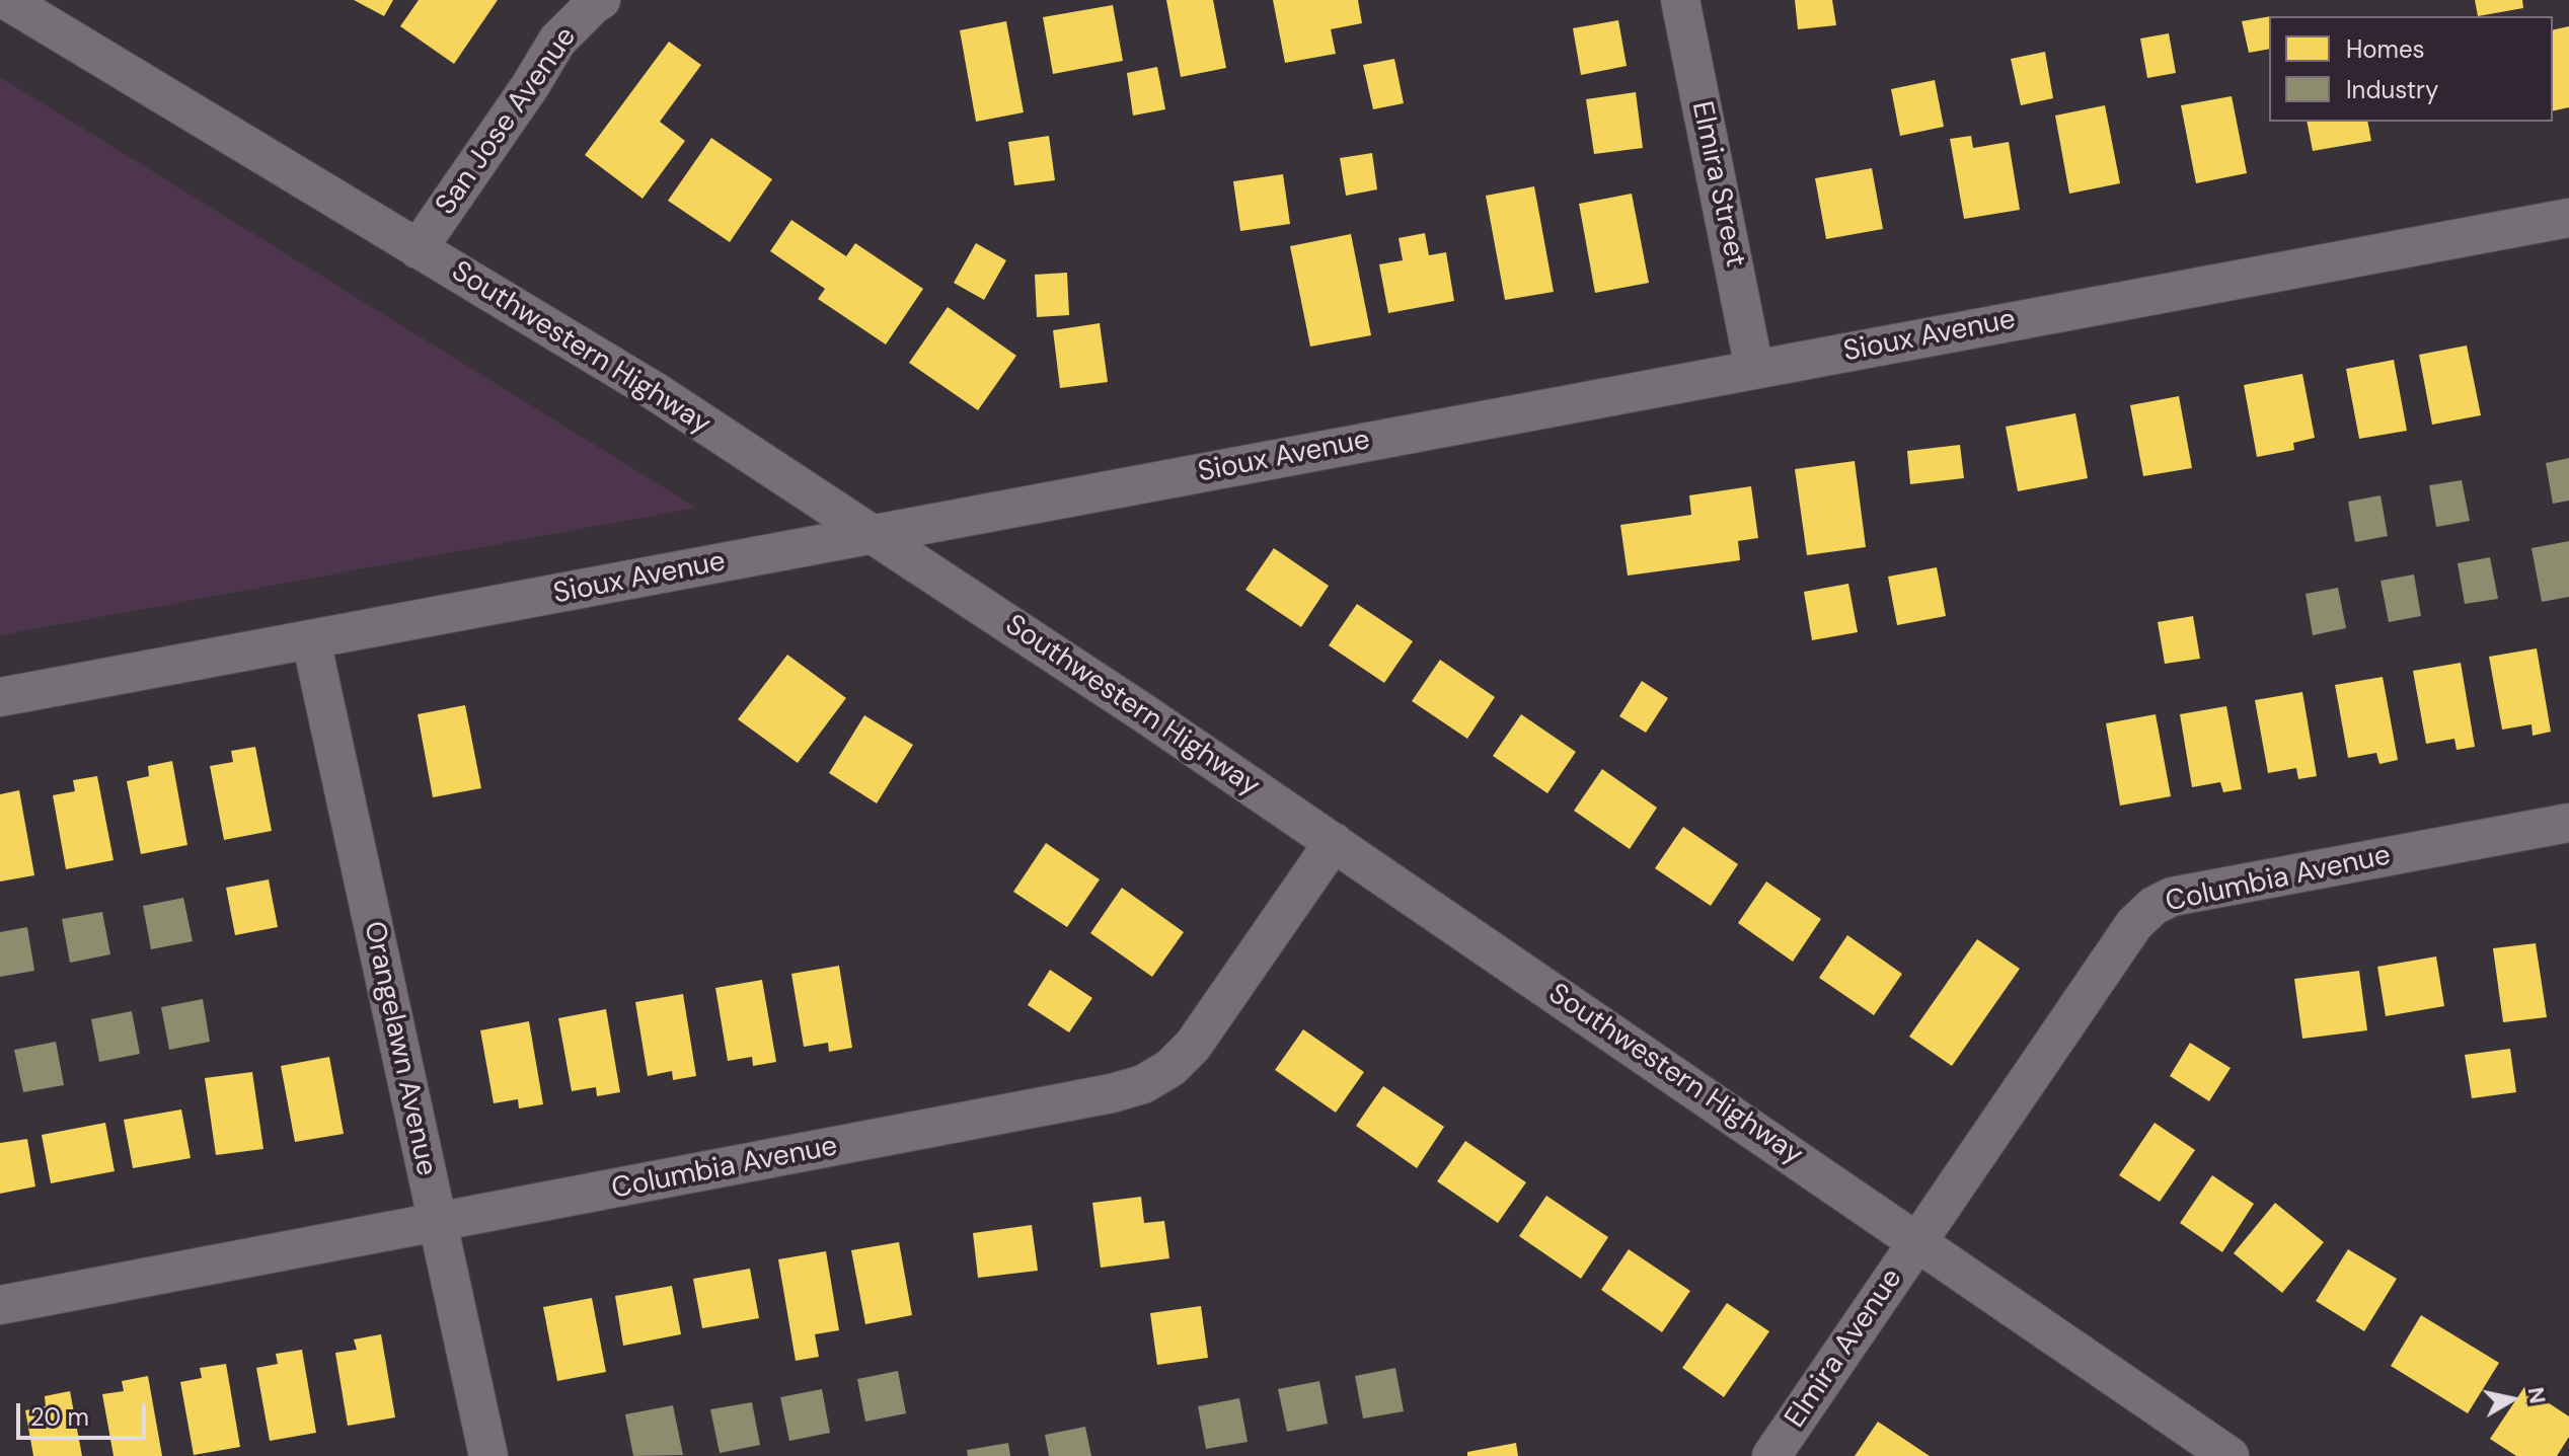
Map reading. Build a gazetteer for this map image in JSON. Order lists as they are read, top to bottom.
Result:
{
  "streets": {
    "street": [
      "San Jose Avenue",
      "Elmira Street",
      "Sioux Avenue",
      "Southwestern Highway",
      "Columbia Avenue",
      "Orangelawn Avenue",
      "Elmira Avenue"
    ]
  },
  "crossings": [
    ["San Jose Avenue", "Southwestern Highway"],
    ["Elmira Street", "Sioux Avenue"],
    ["Sioux Avenue", "Southwestern Highway"],
    ["Sioux Avenue", "Orangelawn Avenue"],
    ["Southwestern Highway", "Columbia Avenue"],
    ["Southwestern Highway", "Elmira Avenue"],
    ["Columbia Avenue", "Orangelawn Avenue"],
    ["Columbia Avenue", "Elmira Avenue"]
  ],
  "legend": ["Homes", "Industry"],
  "scale_bar": "20 m",
  "north": "right"
}
